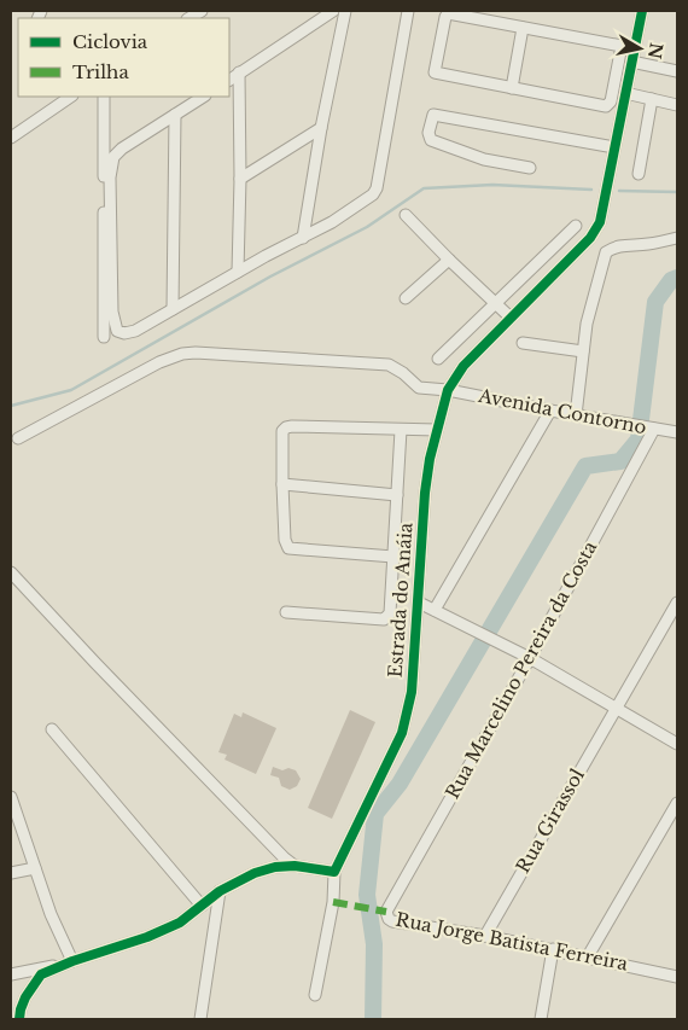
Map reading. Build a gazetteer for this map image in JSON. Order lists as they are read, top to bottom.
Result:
{
  "streets": {
    "street": [
      "Avenida Contorno",
      "Estrada do Anáia",
      "Rua Marcelino Pereira da Costa",
      "Rua Girassol",
      "Rua Jorge Batista Ferreira"
    ]
  },
  "crossings": [
    ["Avenida Contorno", "Estrada do Anáia"],
    ["Avenida Contorno", "Rua Marcelino Pereira da Costa"],
    ["Rua Marcelino Pereira da Costa", "Rua Jorge Batista Ferreira"],
    ["Rua Girassol", "Rua Jorge Batista Ferreira"]
  ],
  "legend": ["Ciclovia", "Trilha"],
  "north": "right"
}
